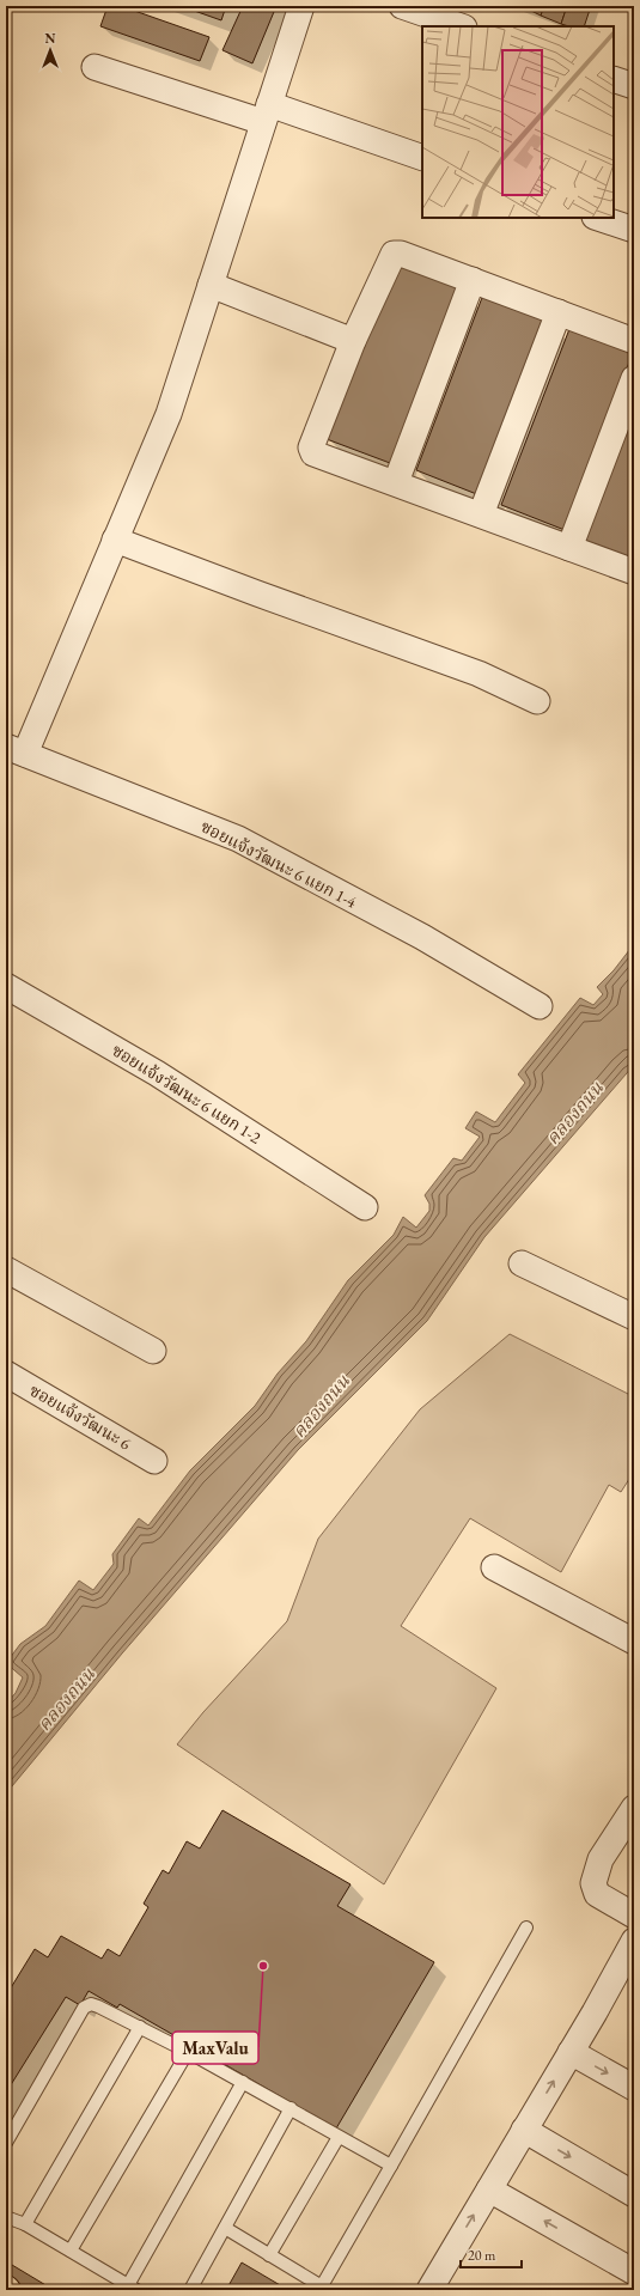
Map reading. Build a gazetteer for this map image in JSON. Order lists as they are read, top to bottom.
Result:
{
  "streets": {
    "street": ["ซอยแจ้งวัฒนะ 6 แยก 1-4", "ซอยแจ้งวัฒนะ 6 แยก 1-2", "ซอยแจ้งวัฒนะ 6"]
  },
  "water": ["คลองถนน"],
  "places": ["MaxValu"],
  "scale_bar": "20 m",
  "north": "top"
}
